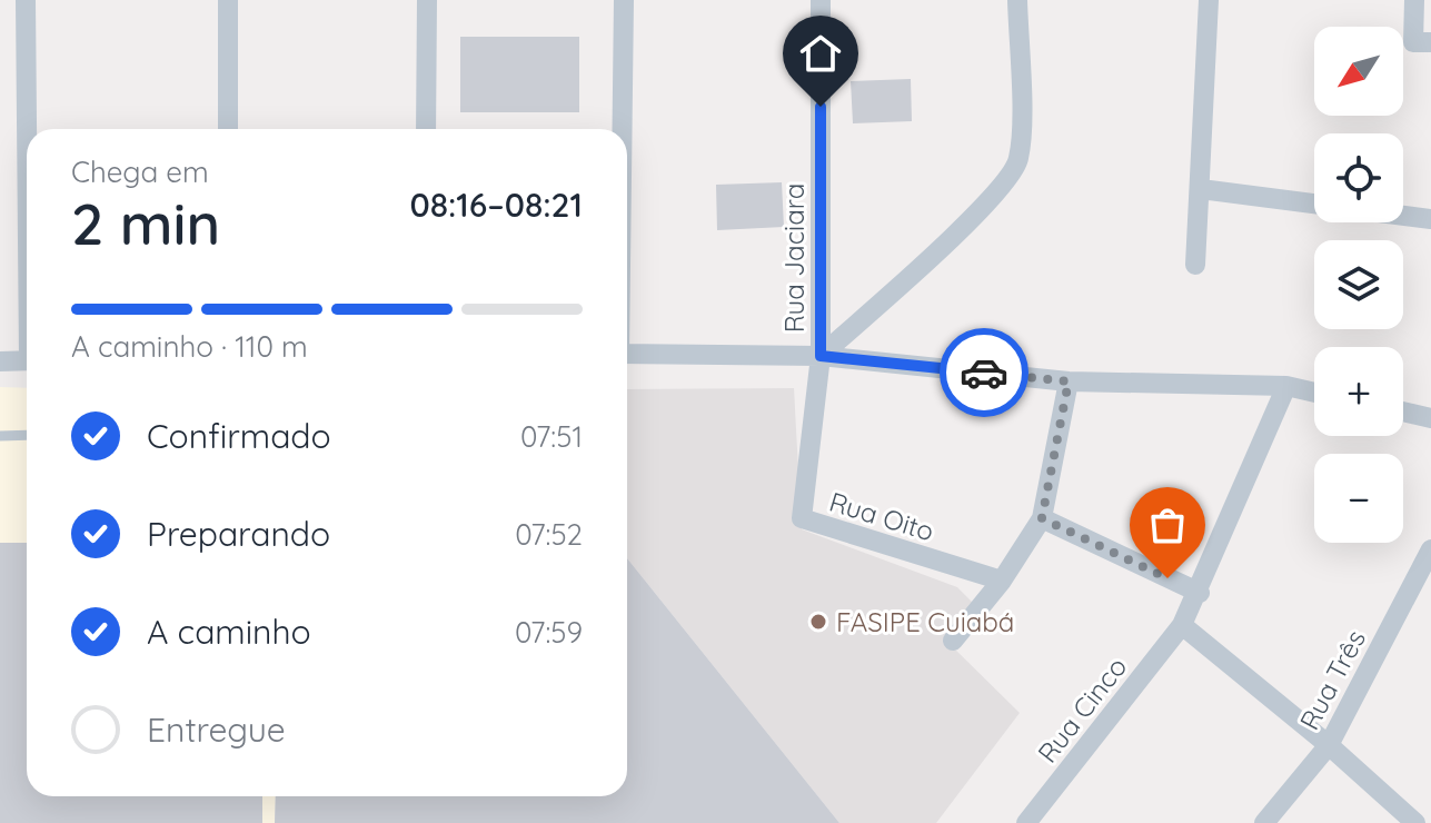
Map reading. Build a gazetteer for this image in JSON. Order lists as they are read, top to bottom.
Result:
{
  "streets": {
    "street": [
      "Rua Jaciara",
      "Rua Oito",
      "Rua Três",
      "Rua Cinco"
    ]
  },
  "crossings": [
    ["Rua Jaciara", "Rua Oito"]
  ],
  "places": ["FASIPE Cuiabá"],
  "north": "bottom left",
  "page": {
    "map_buttons": ["+", "−"],
    "heading": ["2 min", "Chega em", "08:16–08:21"],
    "bar": "A caminho · 110 m",
    "list": [
      ["Confirmado", "07:51"],
      ["Preparando", "07:52"],
      ["A caminho", "07:59"],
      "Entregue"
    ]
  }
}
